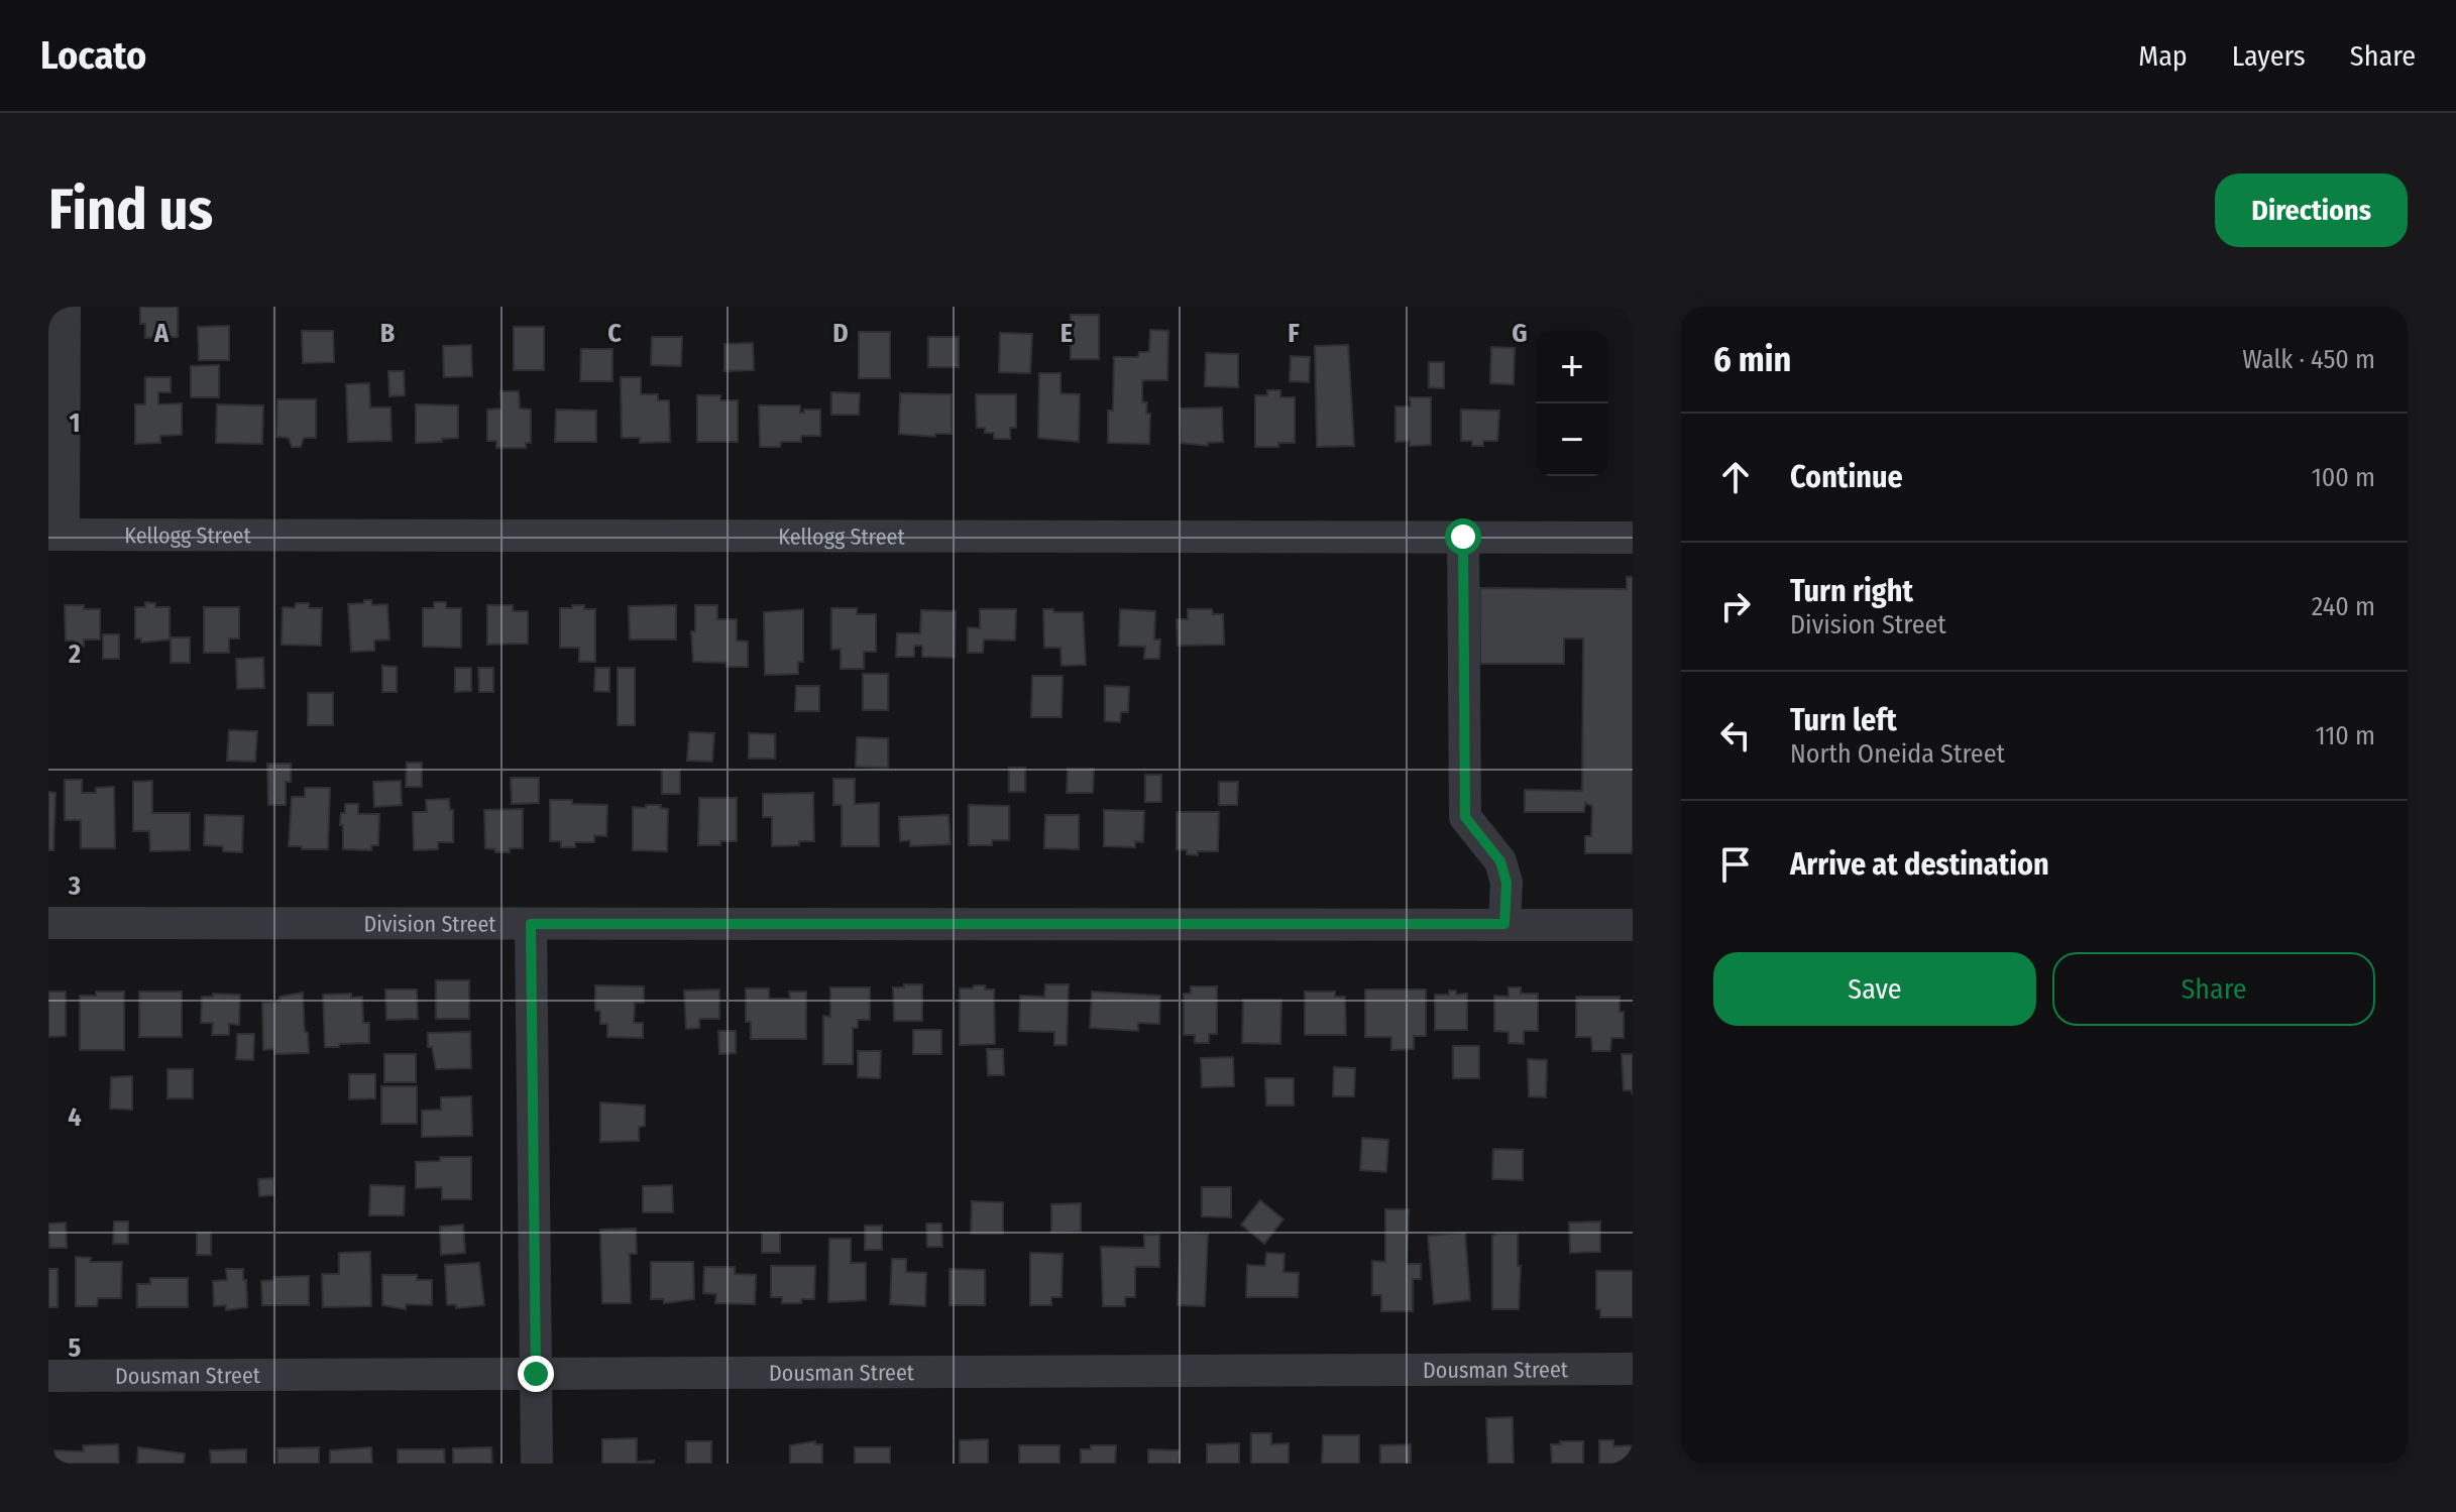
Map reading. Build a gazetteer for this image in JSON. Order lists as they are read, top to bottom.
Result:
{
  "streets": {
    "street": ["Kellogg Street", "Division Street", "Dousman Street"]
  },
  "page": {
    "header": "Locato",
    "nav": ["Map", "Layers", "Share"],
    "buttons": [
      "Directions",
      ["Save", "Share"]
    ],
    "title": "Find us",
    "heading": ["6 min", "Walk · 450 m"],
    "map_buttons": ["+", "−"],
    "list": [
      ["Continue", "100 m"],
      ["Turn right", "Division Street", "240 m"],
      ["Turn left", "North Oneida Street", "110 m"],
      "Arrive at destination"
    ]
  },
  "grid": {
    "columns": [
      "A",
      "B",
      "C",
      "D",
      "E",
      "F",
      "G"
    ],
    "rows": [
      "1",
      "2",
      "3",
      "4",
      "5"
    ]
  }
}
